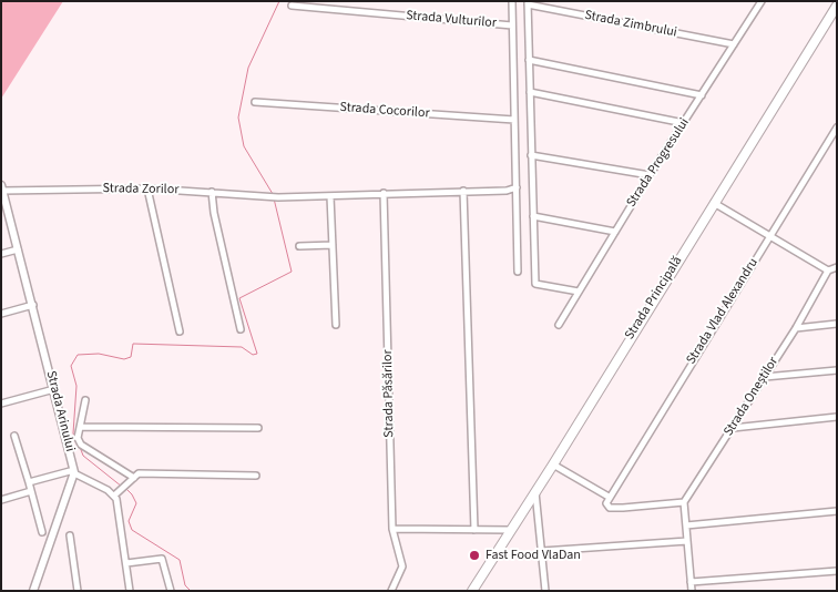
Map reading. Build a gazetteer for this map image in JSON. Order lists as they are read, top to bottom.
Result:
{
  "streets": {
    "main road": ["Strada Principală"],
    "street": [
      "Strada Vulturilor",
      "Strada Zimbrului",
      "Strada Cocorilor",
      "Strada Progresului",
      "Strada Zorilor",
      "Strada Vlad Alexandru",
      "Strada Păsărilor",
      "Strada Oneștilor",
      "Strada Arinului"
    ]
  },
  "crossings": [
    ["Strada Zimbrului", "Strada Progresului"],
    ["Strada Zorilor", "Strada Păsărilor"],
    ["Strada Zorilor", "Strada Arinului"]
  ],
  "places": ["Fast Food VlaDan"]
}
